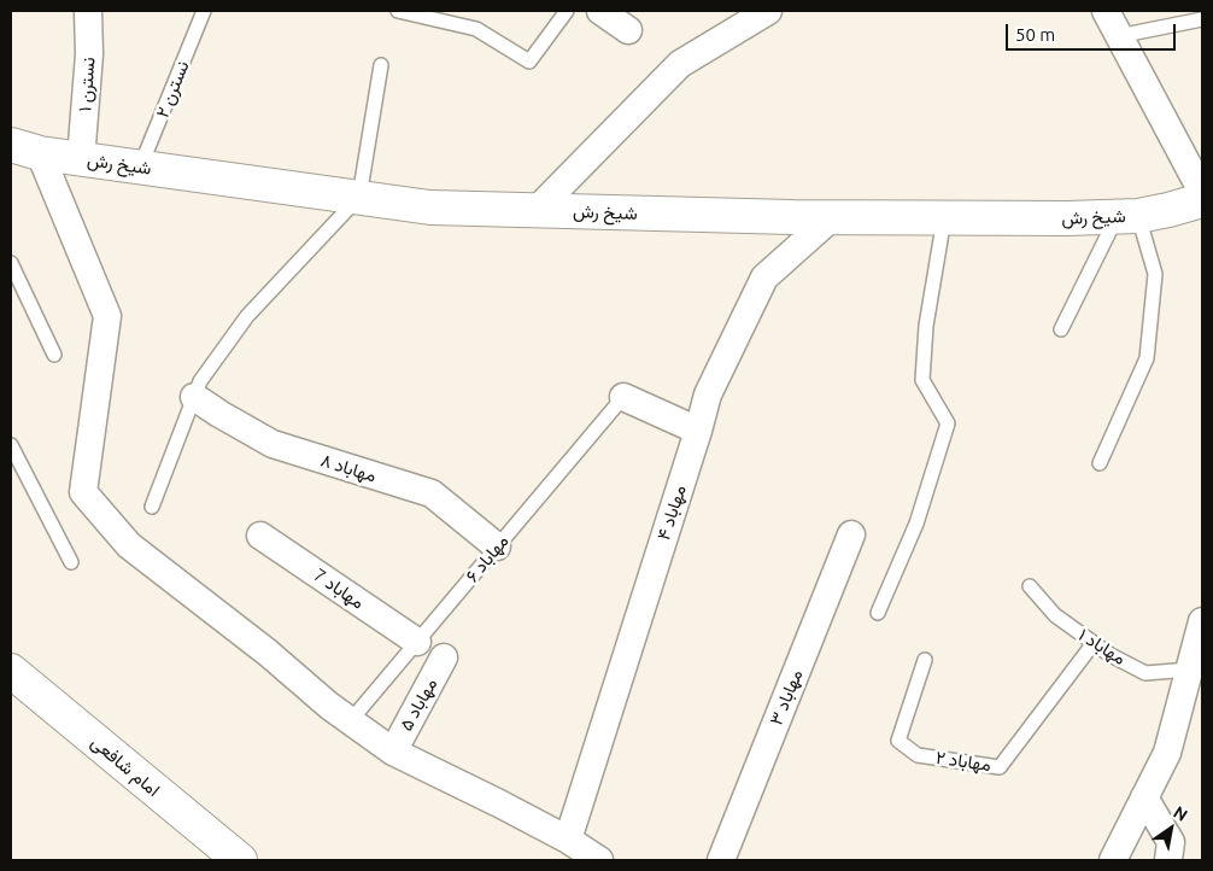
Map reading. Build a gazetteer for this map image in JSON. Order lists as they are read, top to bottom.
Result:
{
  "streets": {
    "street": [
      "نسترن ۱",
      "شیخ رش",
      "مهاباد ۸",
      "مهاباد ۴",
      "مهاباد 7",
      "مهاباد ۳",
      "مهاباد ۵",
      "امام شافعی"
    ],
    "lane": [
      "نسترن ۲",
      "مهاباد ۶",
      "مهاباد ۱",
      "مهاباد ۲"
    ]
  },
  "crossings": [
    ["نسترن ۱", "شیخ رش"],
    ["نسترن ۲", "شیخ رش"],
    ["شیخ رش", "مهاباد ۴"],
    ["مهاباد ۸", "مهاباد ۶"],
    ["مهاباد ۶", "مهاباد 7"],
    ["مهاباد ۱", "مهاباد ۲"]
  ],
  "scale_bar": "50 m",
  "north": "top right"
}
